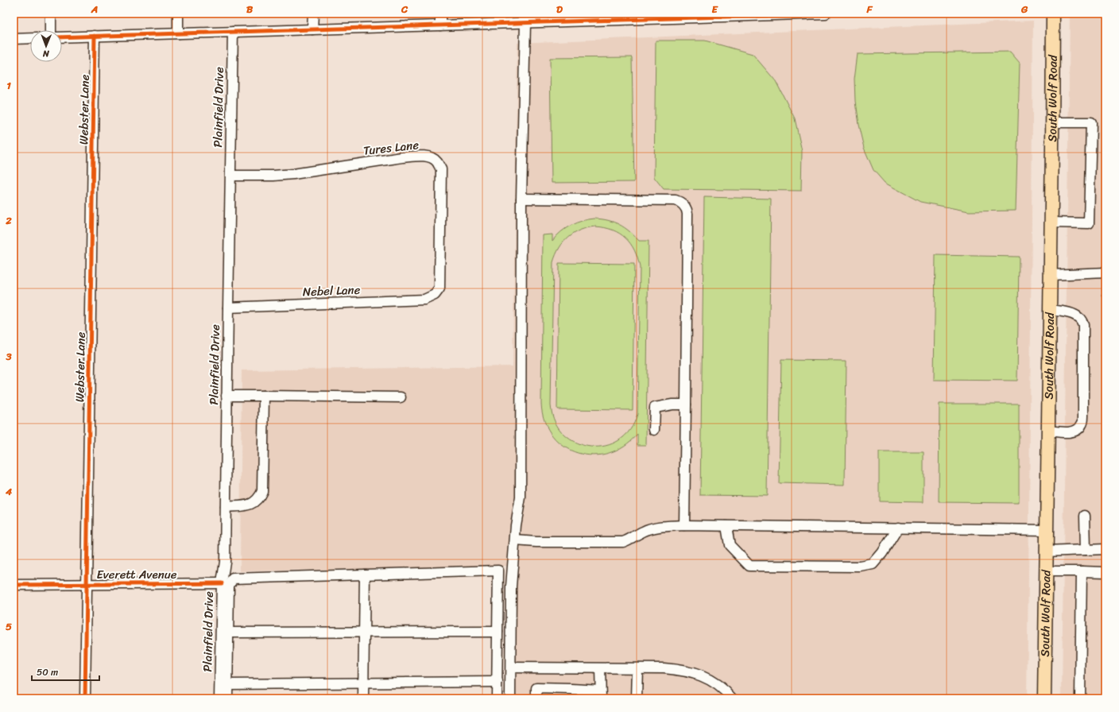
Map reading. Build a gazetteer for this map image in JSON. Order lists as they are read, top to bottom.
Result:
{
  "streets": {
    "main road": ["South Wolf Road"],
    "street": [
      "Plainfield Drive",
      "Webster Lane",
      "Tures Lane",
      "Nebel Lane",
      "Everett Avenue"
    ]
  },
  "crossings": [
    ["Plainfield Drive", "Tures Lane"],
    ["Plainfield Drive", "Nebel Lane"],
    ["Plainfield Drive", "Everett Avenue"],
    ["Webster Lane", "Everett Avenue"],
    ["Tures Lane", "Nebel Lane"]
  ],
  "scale_bar": "50 m",
  "north": "bottom",
  "grid": {
    "columns": [
      "A",
      "B",
      "C",
      "D",
      "E",
      "F",
      "G"
    ],
    "rows": [
      "1",
      "2",
      "3",
      "4",
      "5"
    ]
  }
}
